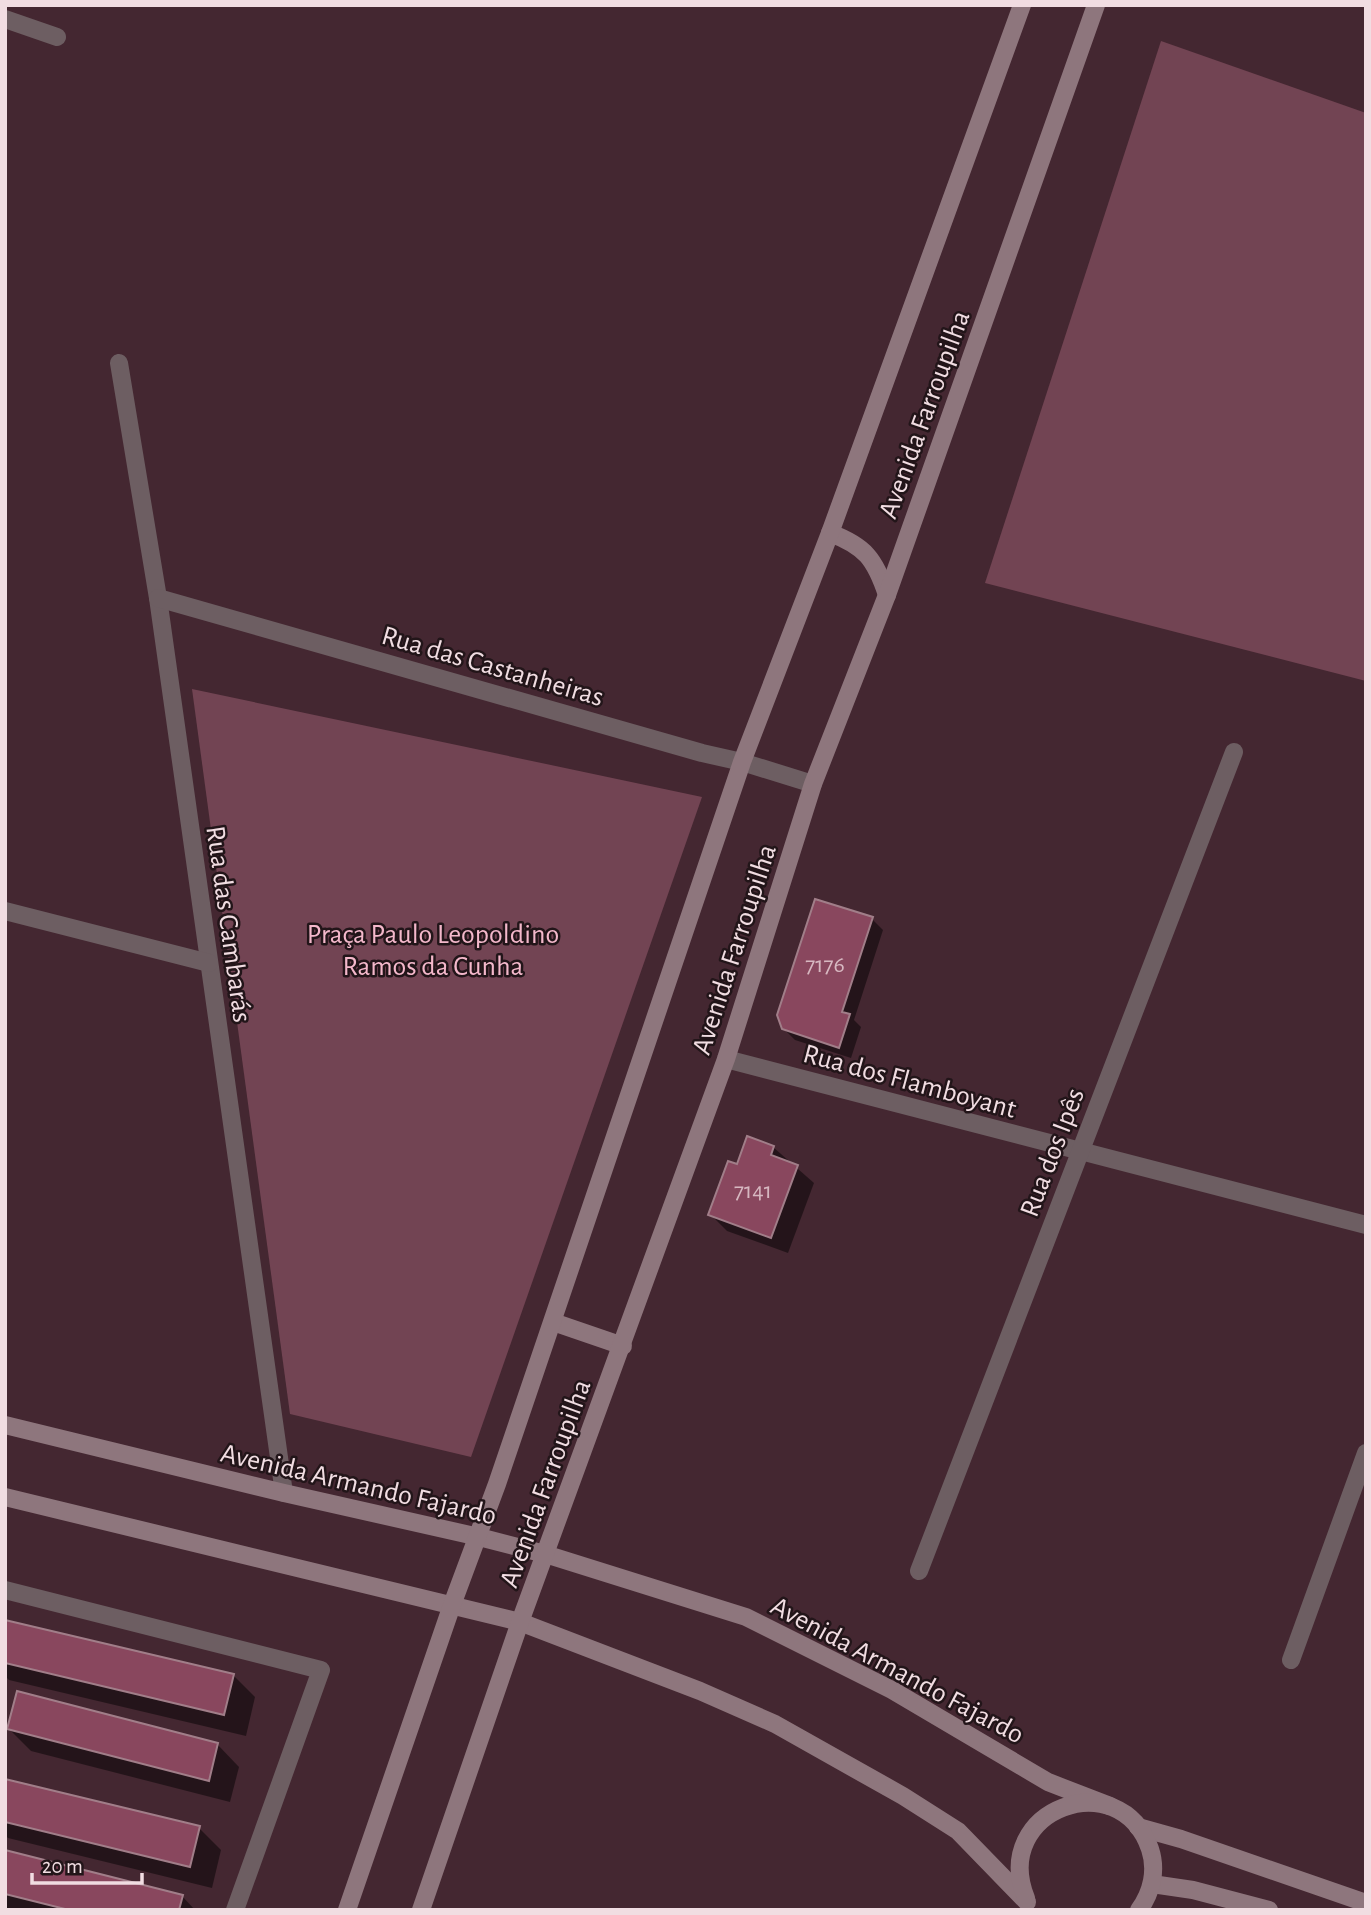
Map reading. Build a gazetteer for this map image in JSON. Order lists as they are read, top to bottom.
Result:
{
  "streets": {
    "main road": ["Avenida Farroupilha", "Avenida Armando Fajardo"],
    "street": [
      "Rua das Castanheiras",
      "Rua das Cambarás",
      "Rua dos Flamboyant",
      "Rua dos Ipês"
    ]
  },
  "crossings": [
    ["Avenida Farroupilha", "Rua das Castanheiras"],
    ["Avenida Farroupilha", "Rua dos Flamboyant"],
    ["Avenida Farroupilha", "Avenida Armando Fajardo"],
    ["Rua das Castanheiras", "Rua das Cambarás"],
    ["Rua das Cambarás", "Avenida Armando Fajardo"],
    ["Rua dos Flamboyant", "Rua dos Ipês"]
  ],
  "parks": ["Praça Paulo Leopoldino Ramos da Cunha"],
  "house_numbers": ["7176", "7141"],
  "scale_bar": "20 m"
}
